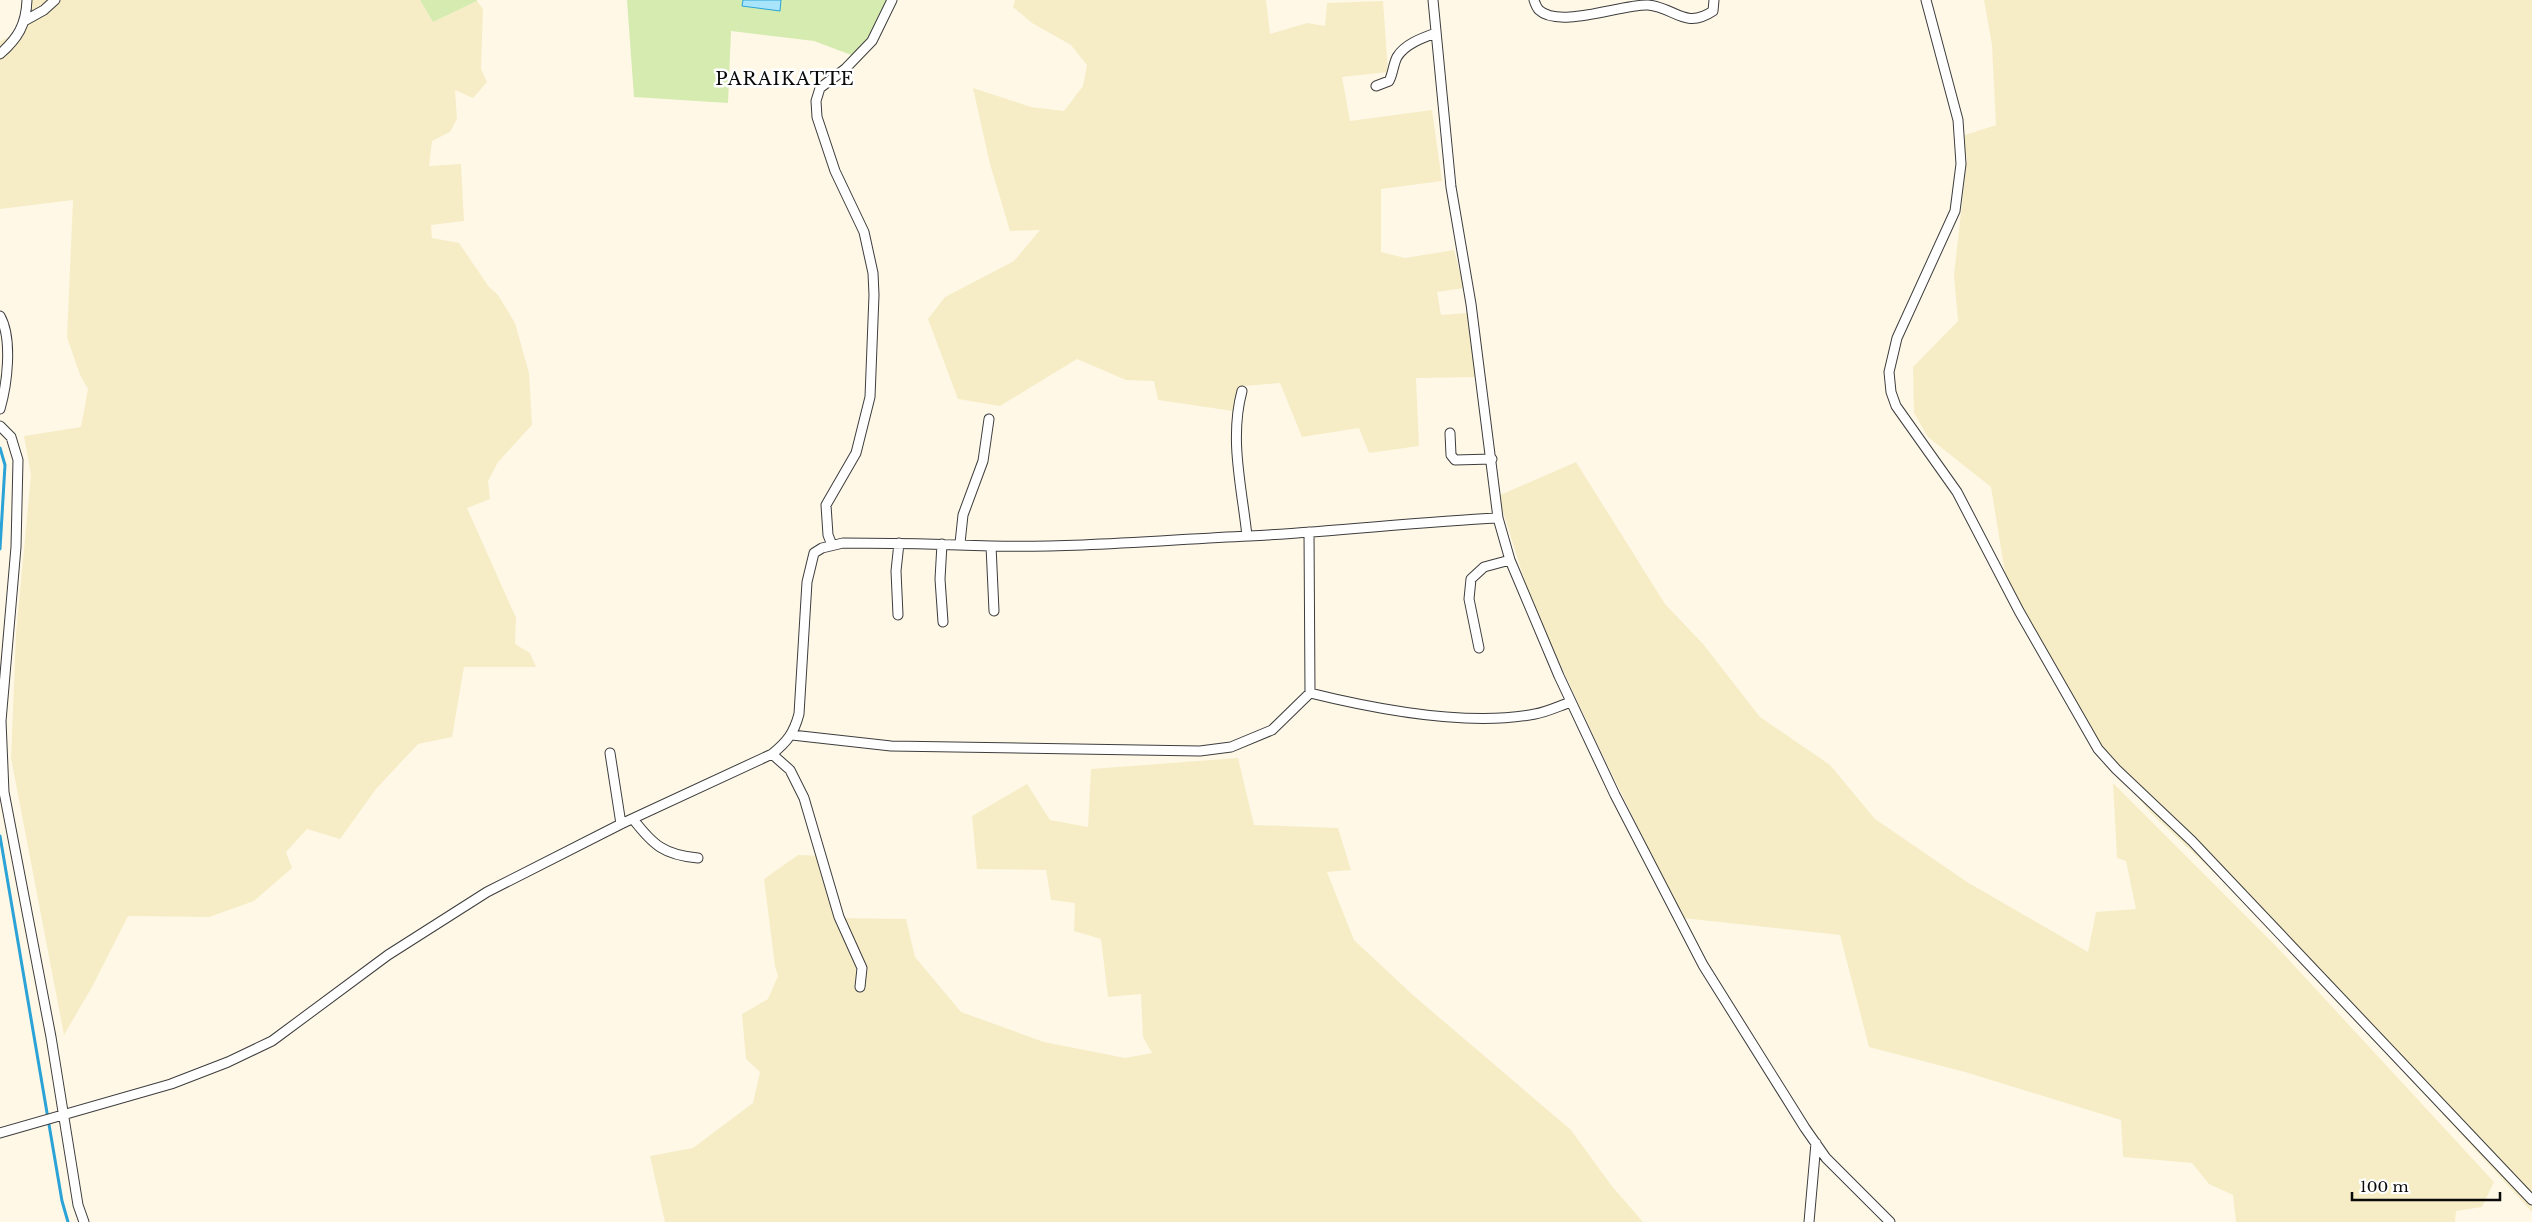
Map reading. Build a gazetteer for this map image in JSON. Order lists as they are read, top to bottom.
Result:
{
  "districts": ["PARAIKATTE"],
  "scale_bar": "100 m"
}
